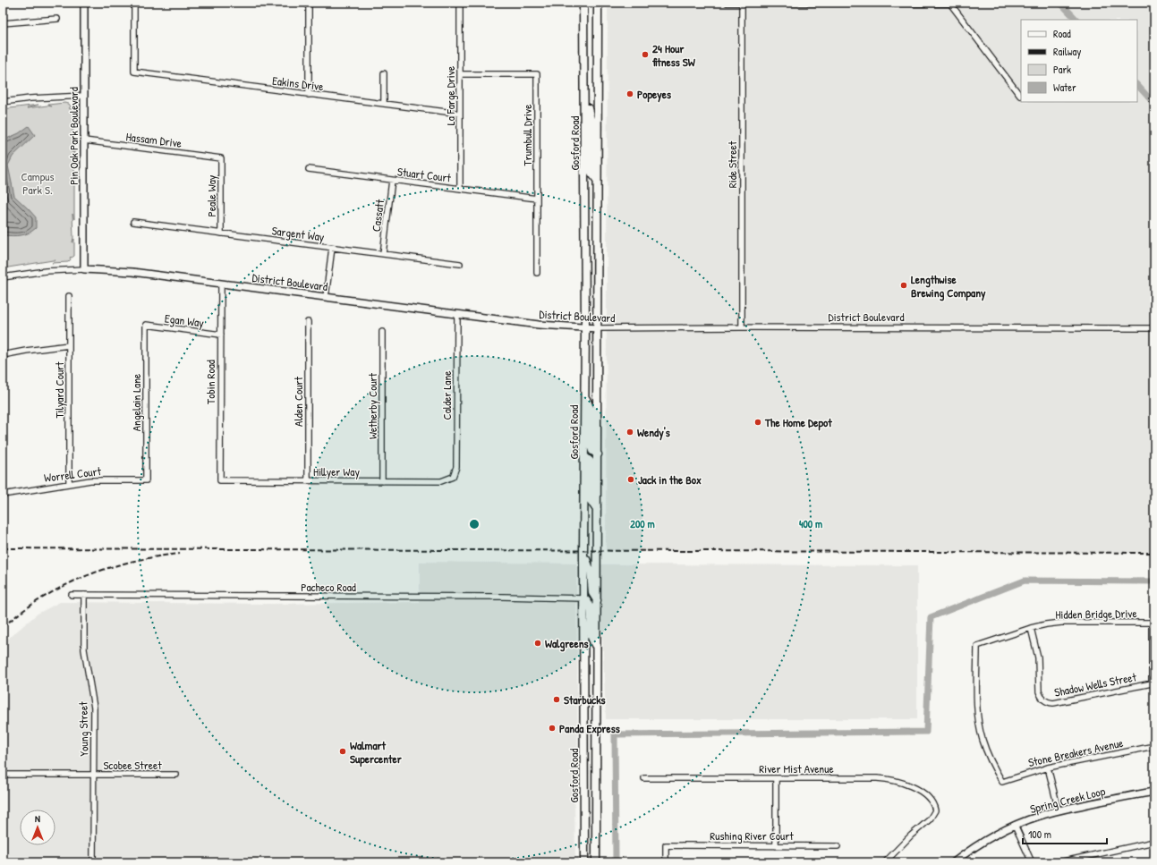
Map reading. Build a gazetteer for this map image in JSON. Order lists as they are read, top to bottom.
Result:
{
  "streets": {
    "main road": ["Gosford Road"],
    "street": [
      "Eakins Drive",
      "La Farge Drive",
      "Trumbull Drive",
      "Pin Oak Park Boulevard",
      "Hassam Drive",
      "Ride Street",
      "Stuart Court",
      "Peale Way",
      "Cassatt",
      "Sargent Way",
      "District Boulevard",
      "Egan Way",
      "Tobin Road",
      "Tilyard Court",
      "Calder Lane",
      "Alden Court",
      "Angelain Lane",
      "Wetherby Court",
      "Hillyer Way",
      "Worrell Court",
      "Pacheco Road",
      "Hidden Bridge Drive",
      "Shadow Wells Street",
      "Young Street",
      "Stone Breakers Avenue",
      "Scobee Street",
      "River Mist Avenue",
      "Spring Creek Loop",
      "Rushing River Court"
    ]
  },
  "crossings": [
    ["Eakins Drive", "La Farge Drive"],
    ["La Farge Drive", "Trumbull Drive"],
    ["La Farge Drive", "Stuart Court"],
    ["Trumbull Drive", "Stuart Court"],
    ["Pin Oak Park Boulevard", "Hassam Drive"],
    ["Pin Oak Park Boulevard", "District Boulevard"],
    ["Hassam Drive", "Peale Way"],
    ["Gosford Road", "District Boulevard"],
    ["Gosford Road", "Pacheco Road"],
    ["Ride Street", "District Boulevard"],
    ["Stuart Court", "Cassatt"],
    ["Peale Way", "Sargent Way"],
    ["Cassatt", "Sargent Way"],
    ["District Boulevard", "Tobin Road"],
    ["District Boulevard", "Calder Lane"],
    ["Egan Way", "Tobin Road"],
    ["Egan Way", "Angelain Lane"],
    ["Tobin Road", "Hillyer Way"],
    ["Tilyard Court", "Worrell Court"],
    ["Calder Lane", "Hillyer Way"],
    ["Alden Court", "Hillyer Way"],
    ["Angelain Lane", "Worrell Court"],
    ["Wetherby Court", "Hillyer Way"],
    ["Pacheco Road", "Young Street"],
    ["Hidden Bridge Drive", "Shadow Wells Street"],
    ["Hidden Bridge Drive", "Stone Breakers Avenue"],
    ["Young Street", "Scobee Street"]
  ],
  "parks": ["Campus Park S."],
  "places": [
    "24 Hour fitness SW",
    "Popeyes",
    "Lengthwise Brewing Company",
    "The Home Depot",
    "Wendy's",
    "Jack in the Box",
    "Walgreens",
    "Starbucks",
    "Panda Express",
    "Walmart Supercenter"
  ],
  "legend": [
    "Road",
    "Railway",
    "Park",
    "Water"
  ],
  "scale_bar": "100 m",
  "north": "top",
  "rings": ["200 m", "400 m"]
}
